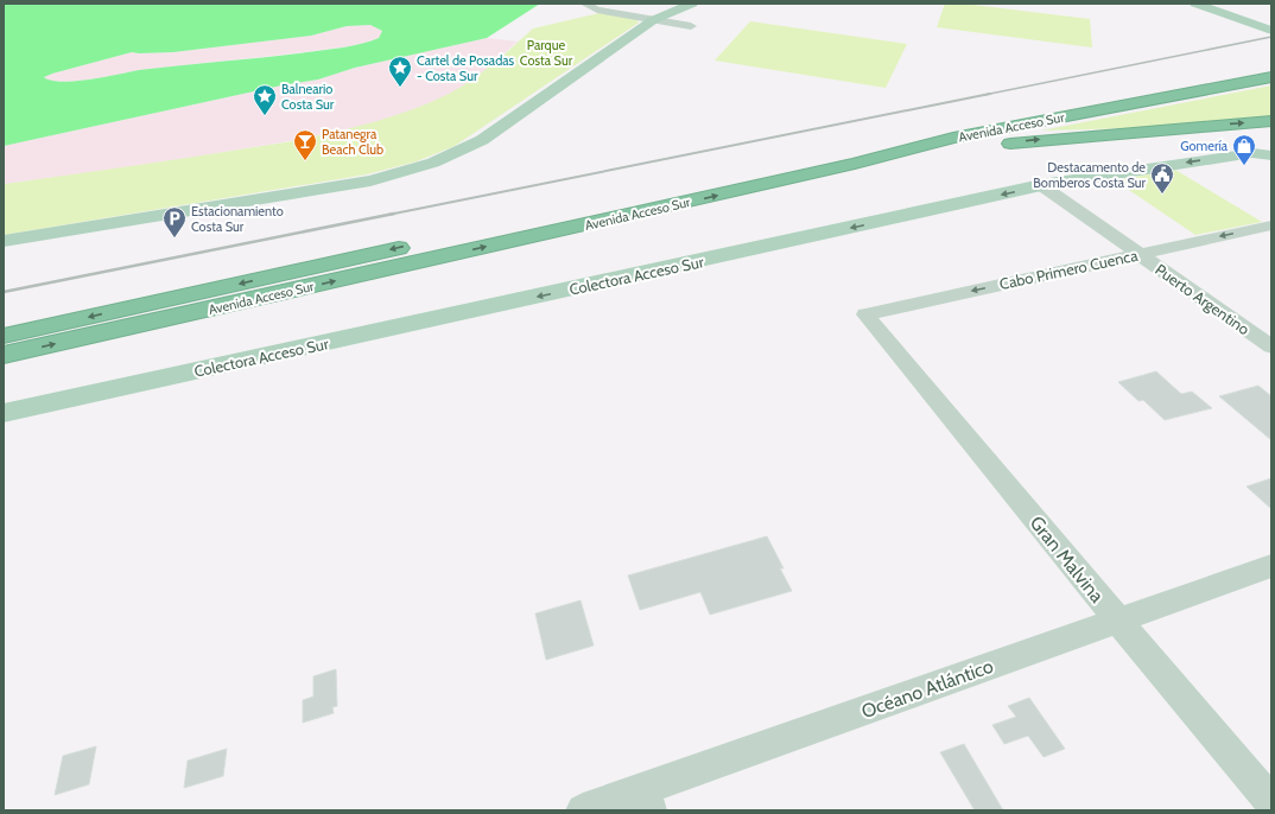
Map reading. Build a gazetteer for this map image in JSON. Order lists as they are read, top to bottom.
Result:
{
  "streets": {
    "highway": ["Avenida Acceso Sur"],
    "main road": ["Colectora Acceso Sur"],
    "street": [
      "Cabo Primero Cuenca",
      "Puerto Argentino",
      "Gran Malvina",
      "Océano Atlántico"
    ]
  },
  "crossings": [
    ["Cabo Primero Cuenca", "Puerto Argentino"],
    ["Cabo Primero Cuenca", "Gran Malvina"],
    ["Colectora Acceso Sur", "Puerto Argentino"],
    ["Gran Malvina", "Océano Atlántico"]
  ],
  "one_way": ["Cabo Primero Cuenca"],
  "parks": ["Parque Costa Sur"],
  "places": {
    "place": ["Cartel de Posadas - Costa Sur", "Balneario Costa Sur"],
    "bar": ["Patanegra Beach Club"],
    "shop": ["Gomería"],
    "public building": ["Destacamento de Bomberos Costa Sur"],
    "parking": ["Estacionamiento Costa Sur"]
  }
}
